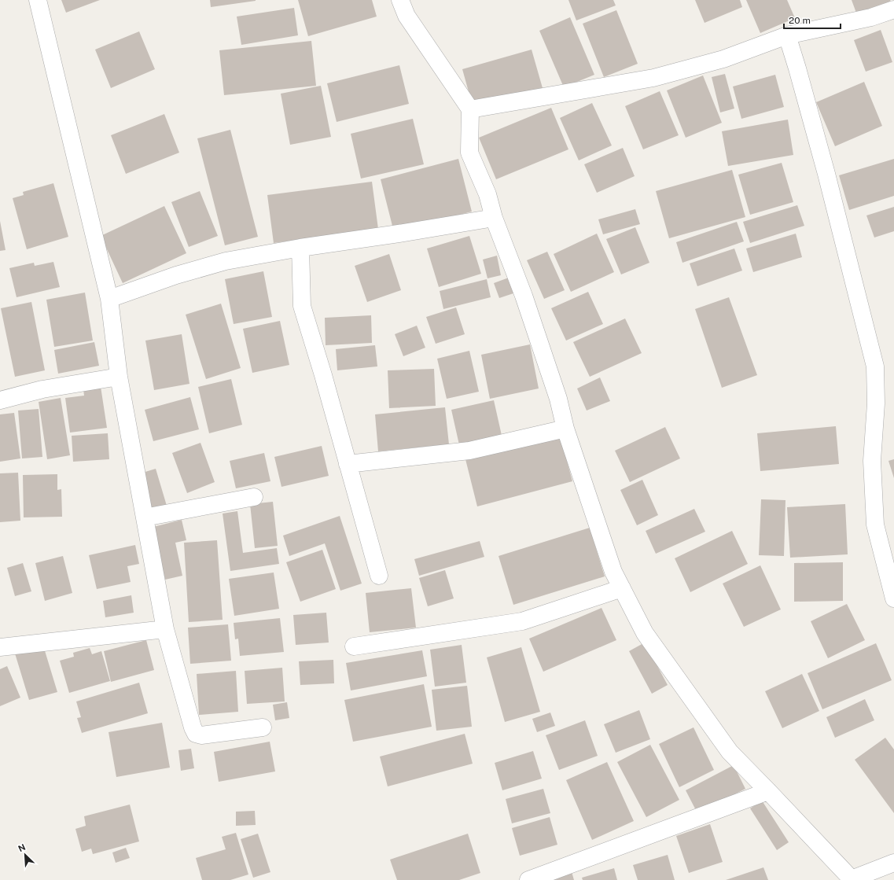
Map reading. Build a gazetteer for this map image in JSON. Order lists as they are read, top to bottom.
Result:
{
  "scale_bar": "20 m",
  "north": "top left"
}
